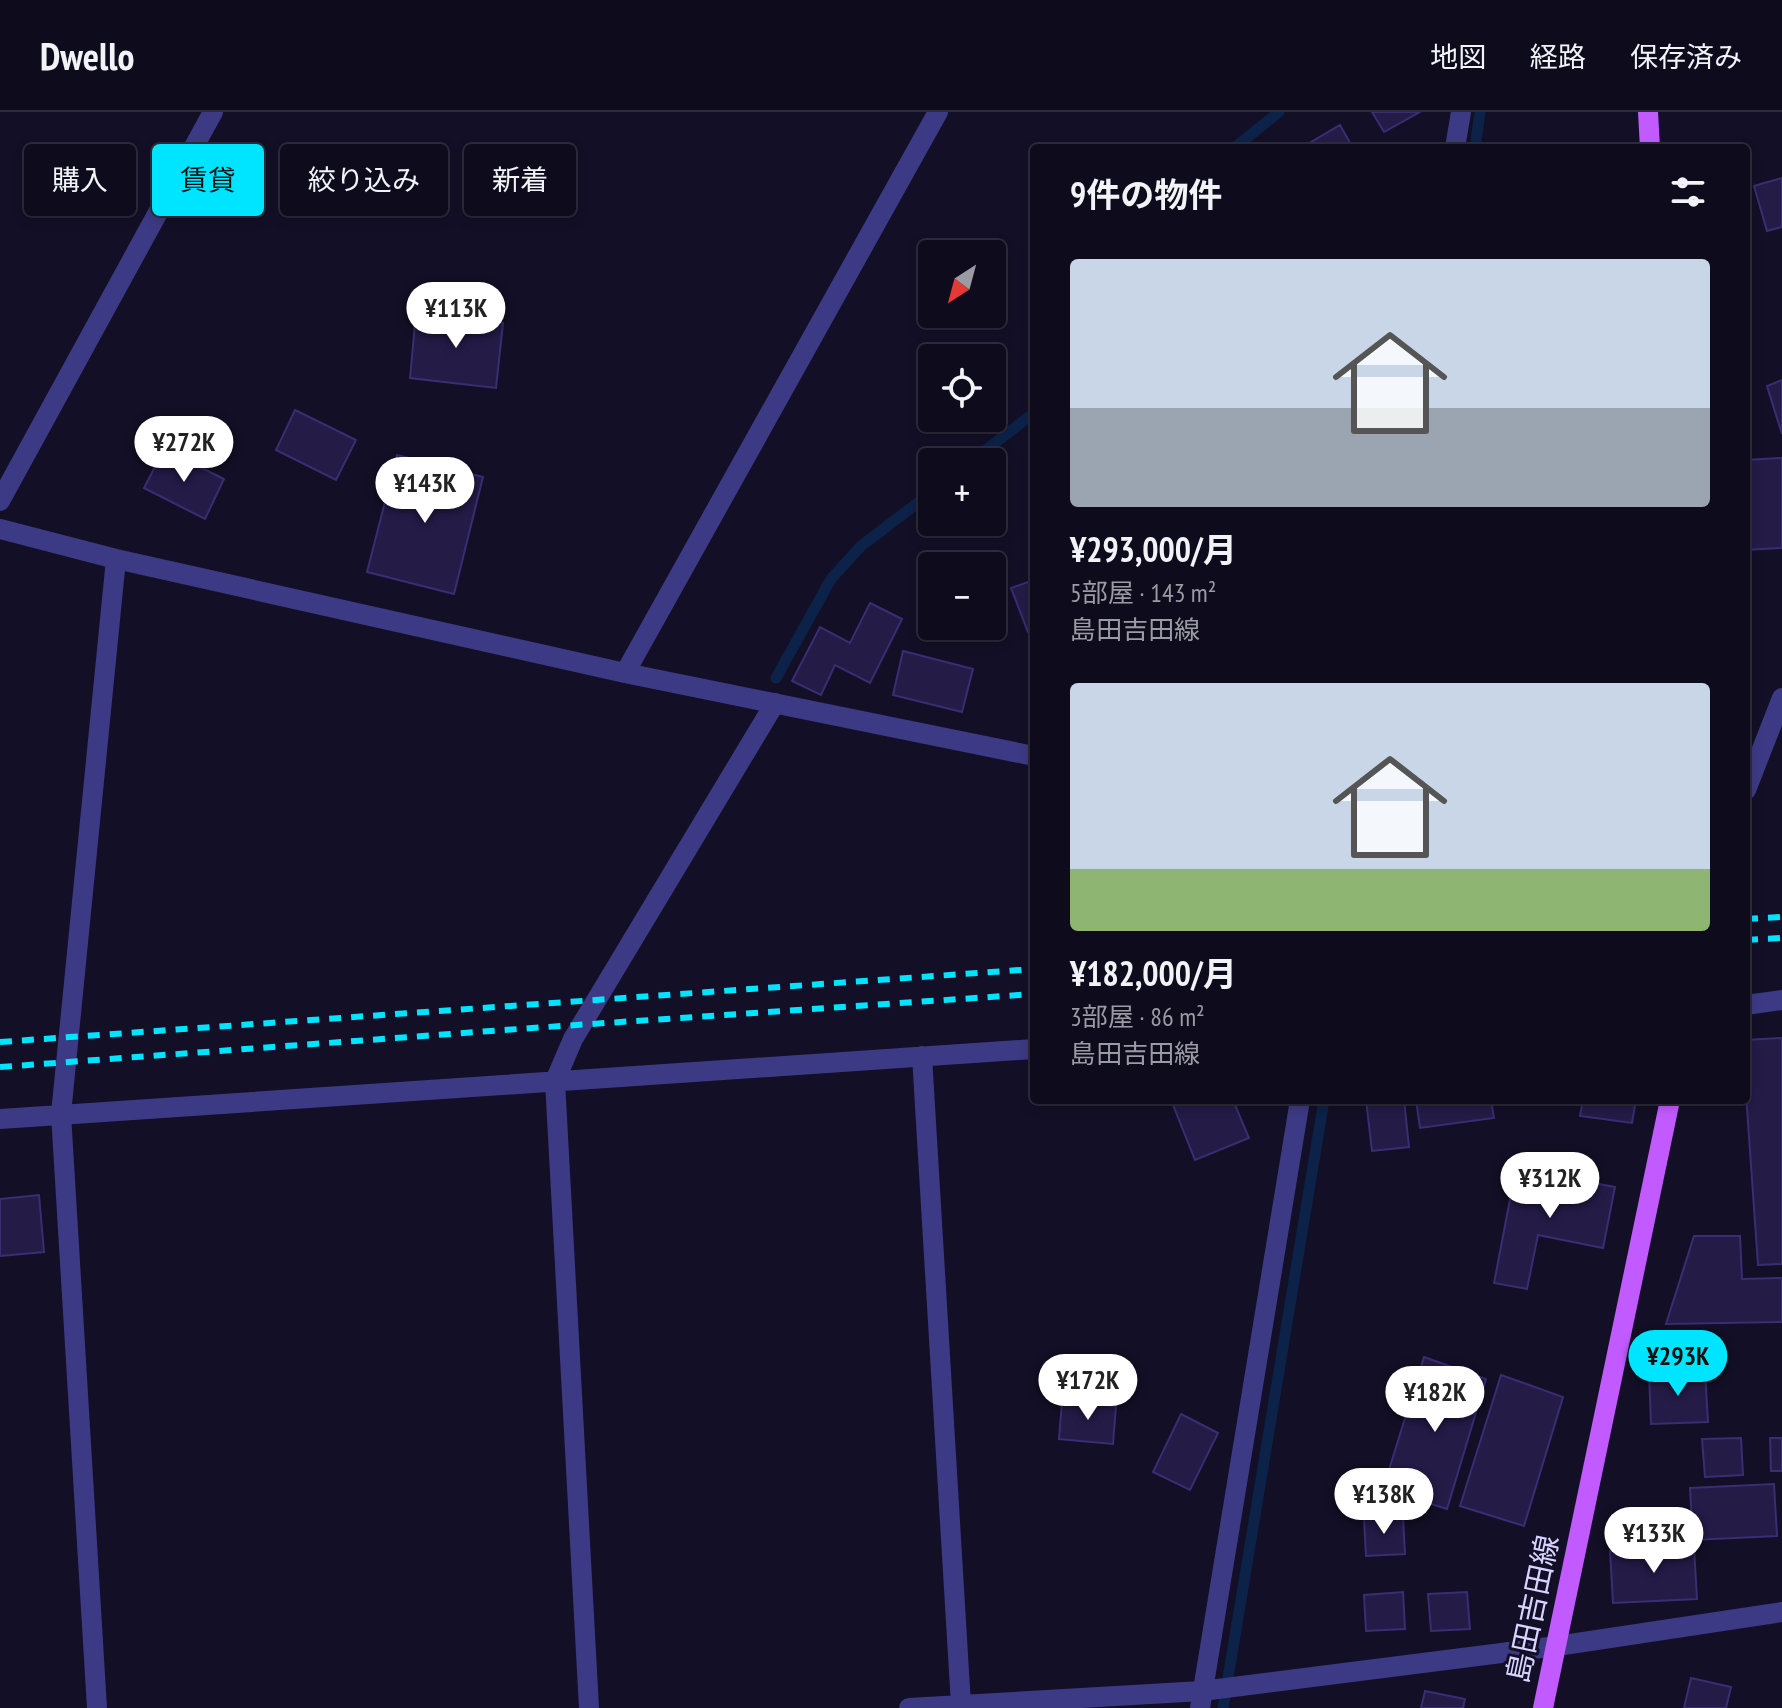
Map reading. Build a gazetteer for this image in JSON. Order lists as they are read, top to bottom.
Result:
{
  "streets": {
    "main road": ["島田吉田線"]
  },
  "north": "bottom left",
  "page": {
    "header": "Dwello",
    "nav": ["地図", "経路", "保存済み"],
    "chip": [
      "購入",
      "賃貸",
      "絞り込み",
      "新着"
    ],
    "heading": "9件の物件",
    "map_buttons": ["+", "−"],
    "list": [
      {
        "name": "¥293,000/月",
        "note": "5部屋 · 143 m² · 島田吉田線"
      },
      {
        "name": "¥182,000/月",
        "note": "3部屋 · 86 m² · 島田吉田線"
      }
    ],
    "price": [
      "¥113K",
      "¥272K",
      "¥143K",
      "¥312K",
      "¥293K",
      "¥172K",
      "¥182K",
      "¥138K",
      "¥133K"
    ]
  }
}
